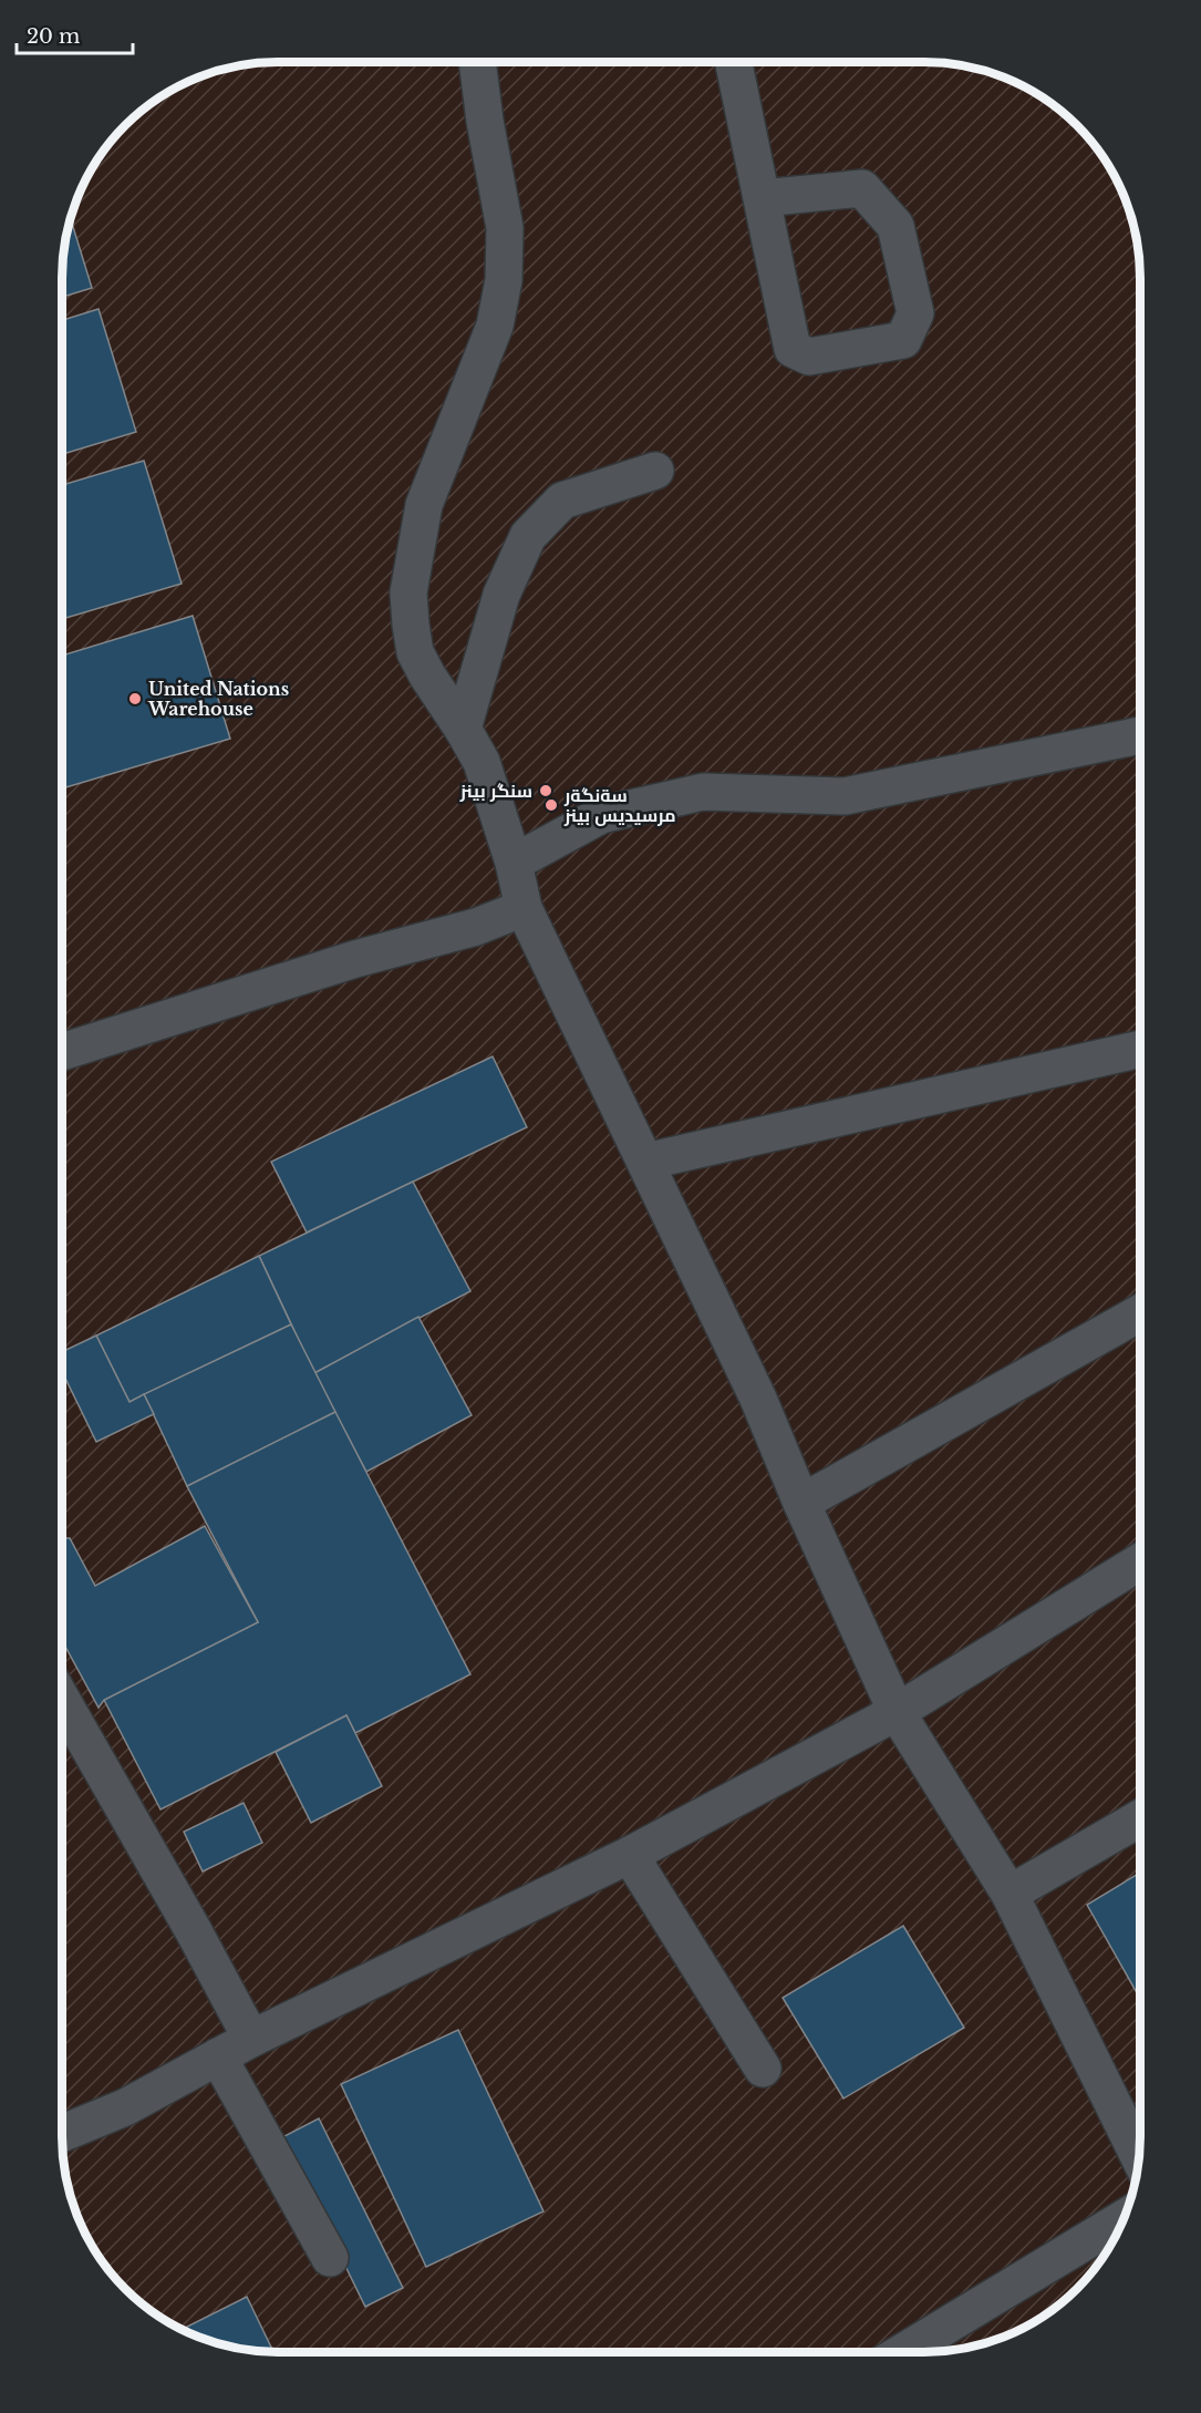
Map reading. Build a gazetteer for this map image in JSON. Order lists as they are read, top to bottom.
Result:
{
  "places": ["United Nations Warehouse", "سنگر بينز", "سةنگةر مرسيديس بينز"],
  "scale_bar": "20 m"
}
